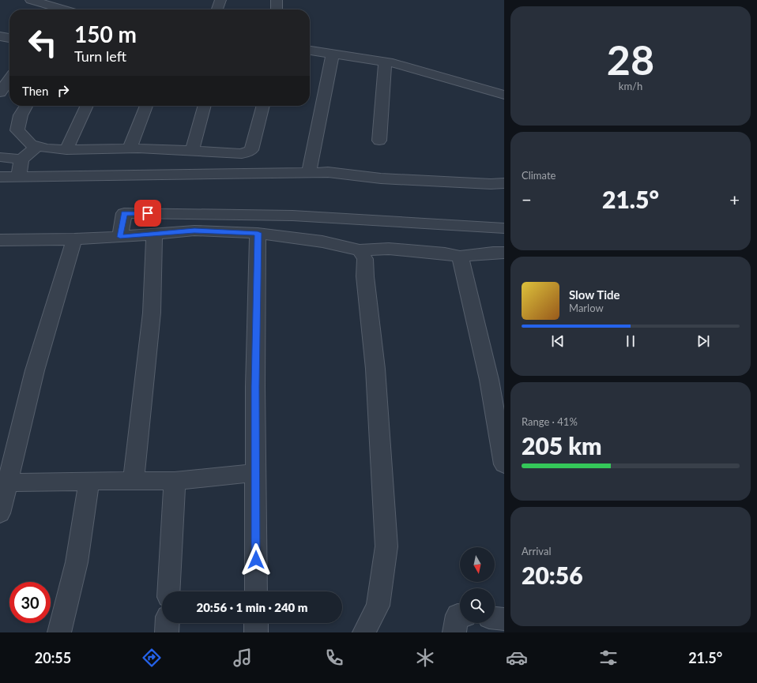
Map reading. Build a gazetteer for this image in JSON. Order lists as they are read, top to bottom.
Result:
{
  "north": "bottom",
  "page": {
    "tile": [
      ["28", "km/h"],
      "Climate",
      ["Range · 41%", "205 km"],
      ["Arrival", "20:56"]
    ],
    "turn": ["150 m", "Turn left"],
    "then": "Then",
    "heat": ["−", "21.5°", "+"],
    "song": ["Slow Tide", "Marlow"],
    "limit": "30",
    "trip": "20:56 · 1 min · 240 m",
    "tabs": ["20:55", "21.5°"]
  }
}
